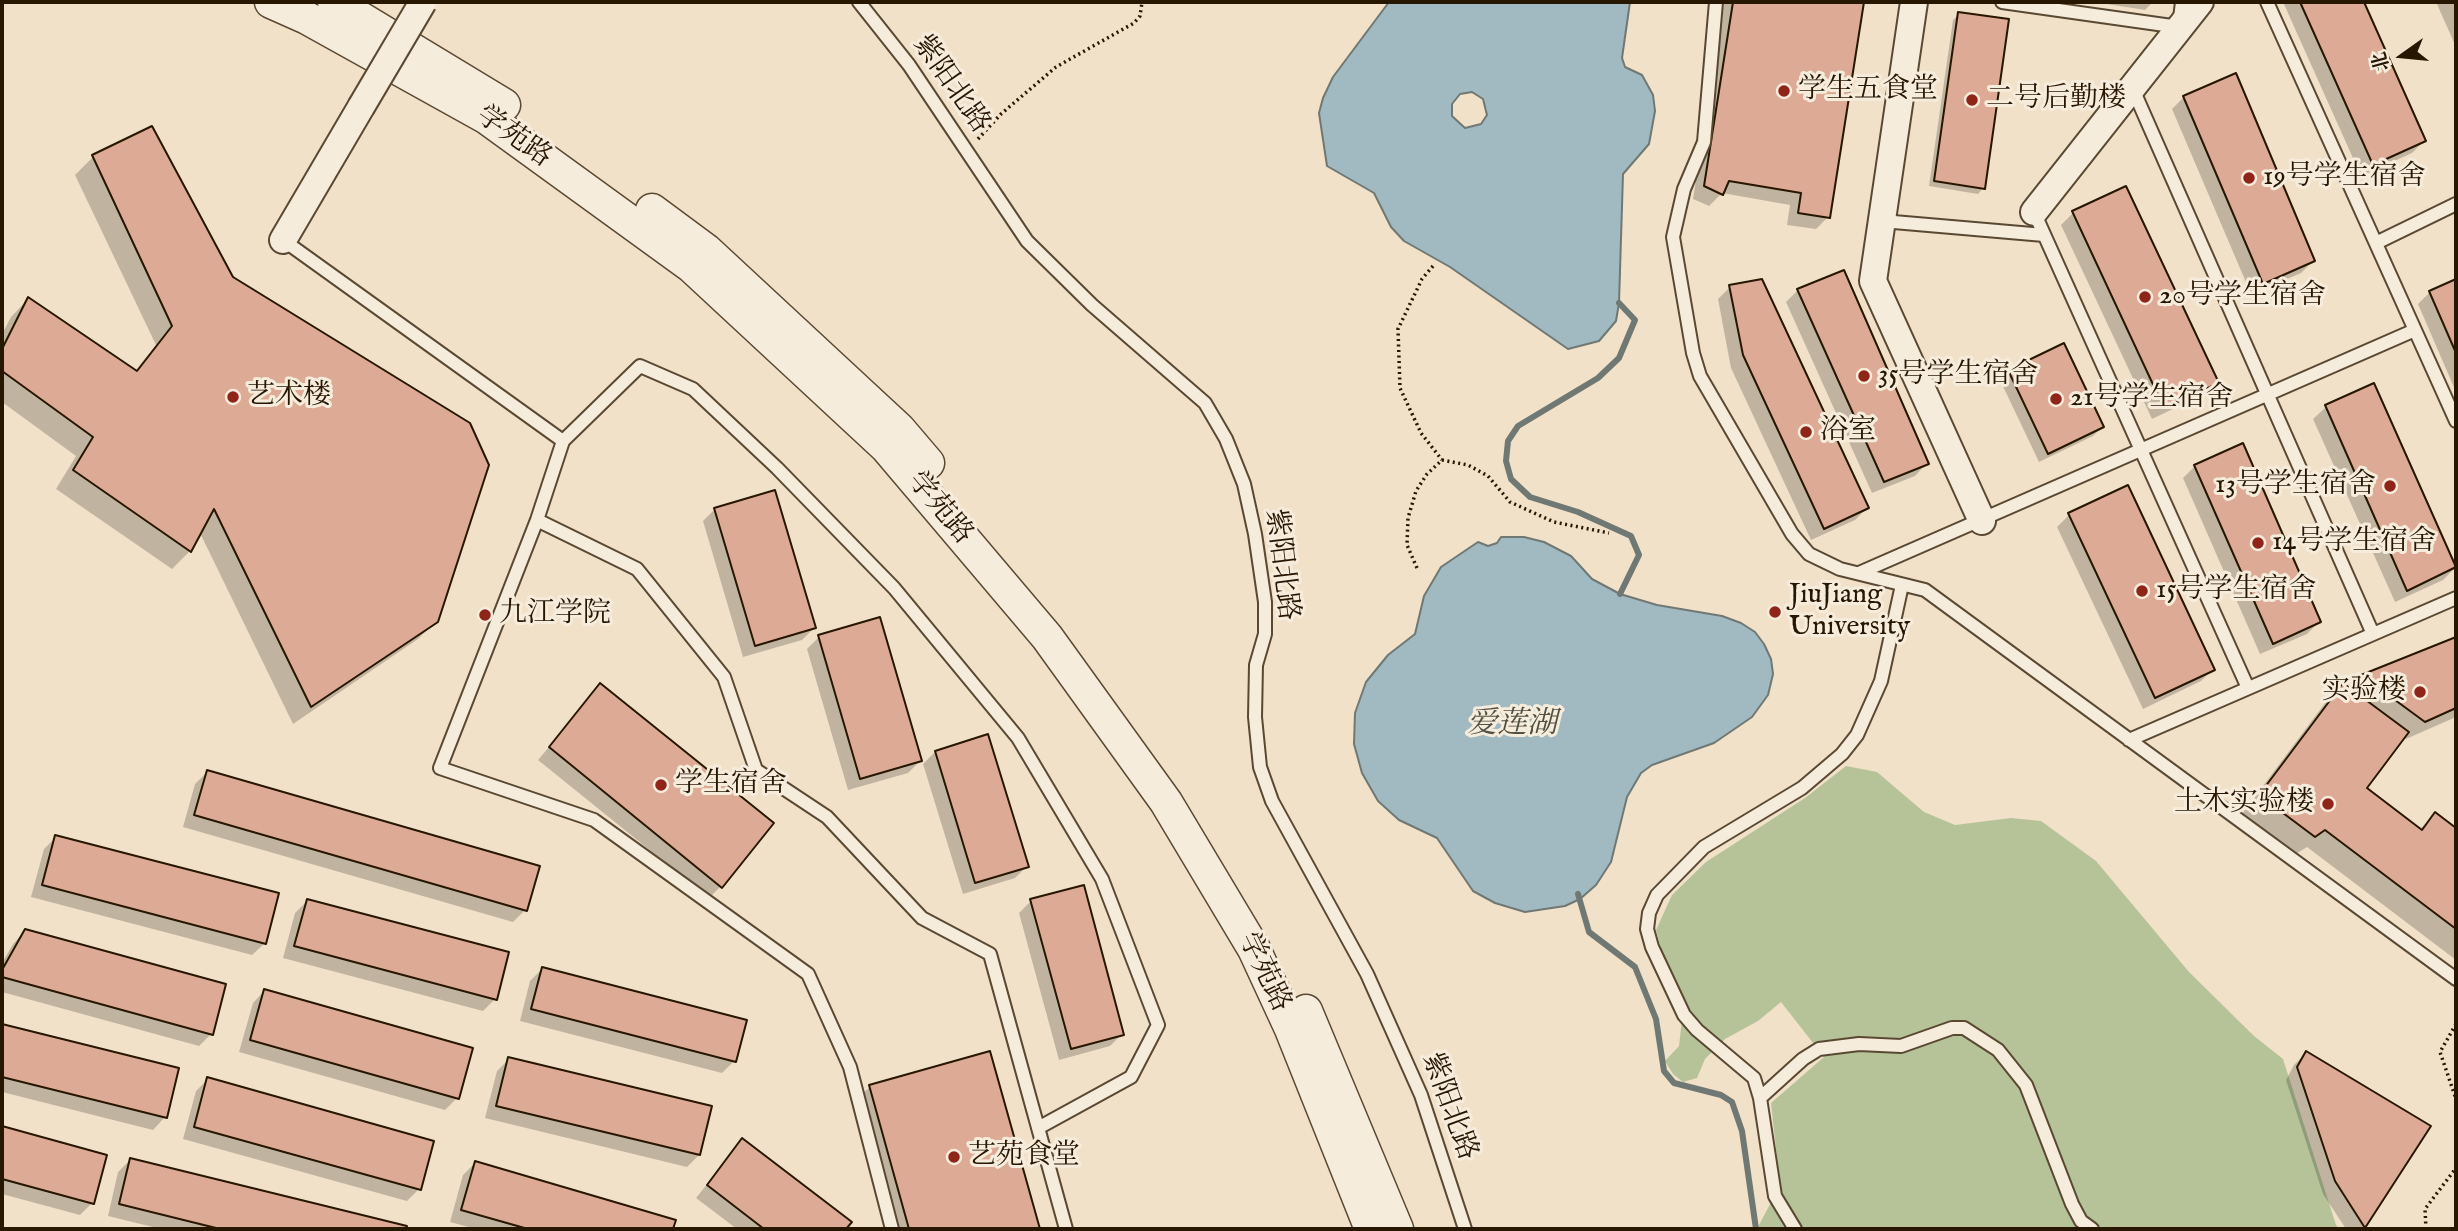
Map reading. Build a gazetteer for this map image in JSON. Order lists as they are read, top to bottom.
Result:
{
  "streets": {
    "street": ["学苑路"],
    "lane": ["紫阳北路"]
  },
  "water": ["爱莲湖"],
  "places": [
    "学生五食堂",
    "二号后勤楼",
    "19号学生宿舍",
    "20号学生宿舍",
    "35号学生宿舍",
    "艺术楼",
    "21号学生宿舍",
    "浴室",
    "13号学生宿舍",
    "14号学生宿舍",
    "15号学生宿舍",
    "JiuJiang University",
    "九江学院",
    "实验楼",
    "学生宿舍",
    "土木实验楼",
    "艺苑食堂"
  ],
  "north": "left"
}
